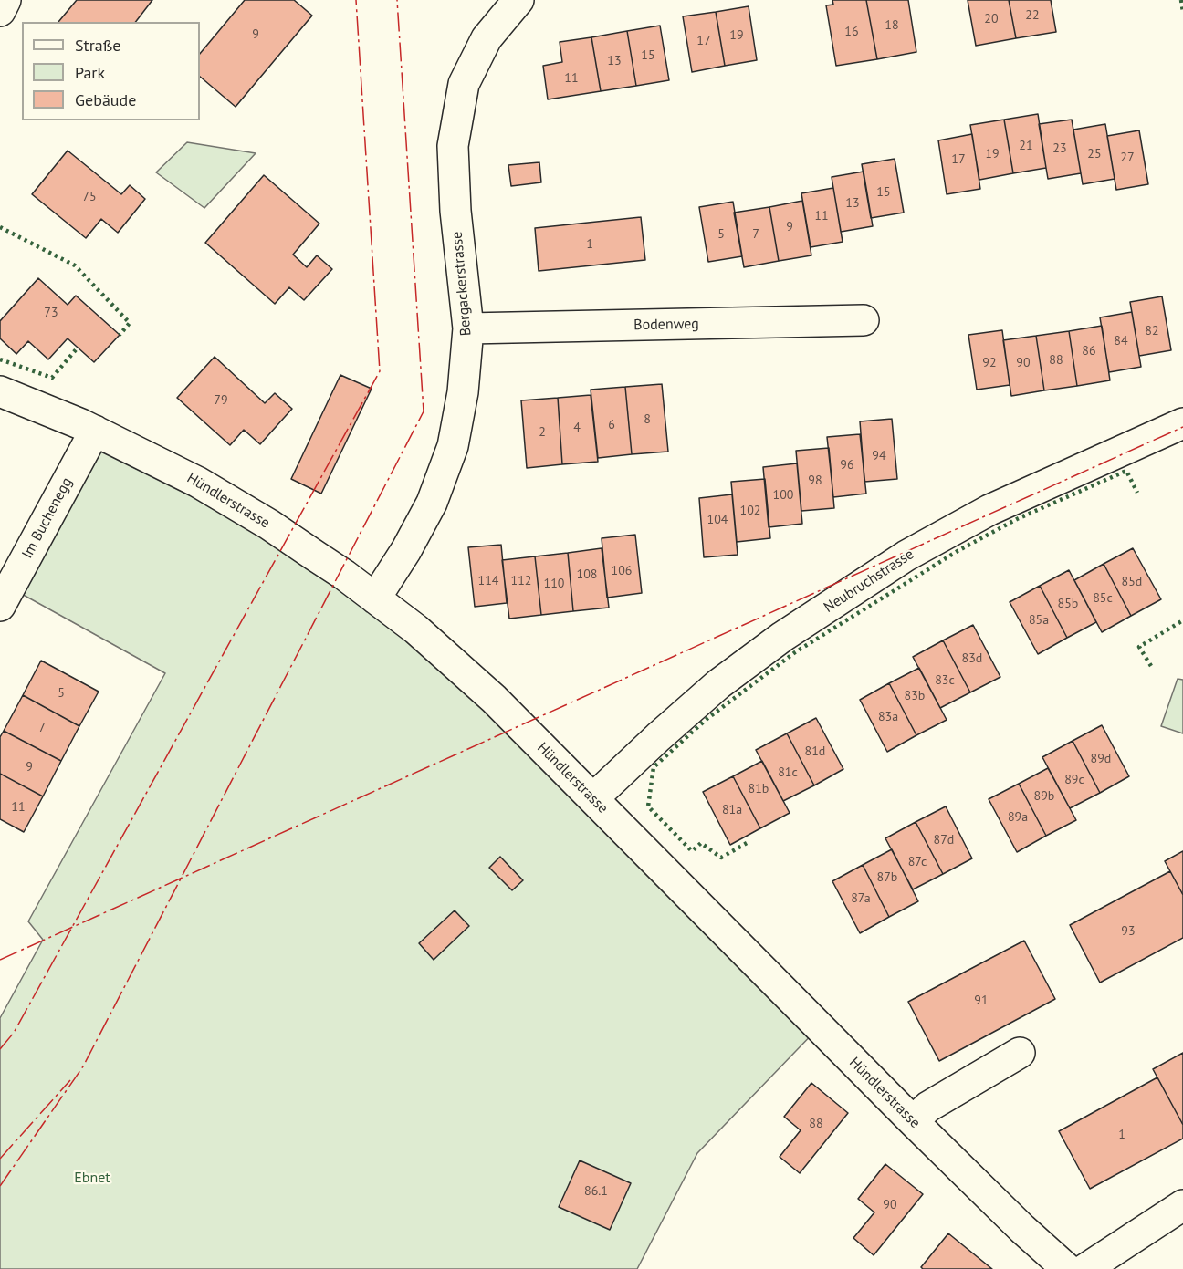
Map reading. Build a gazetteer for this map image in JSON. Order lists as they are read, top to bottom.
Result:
{
  "streets": {
    "street": [
      "Bergackerstrasse",
      "Bodenweg",
      "Hündlerstrasse",
      "Im Buchenegg",
      "Neubruchstrasse"
    ]
  },
  "crossings": [
    ["Bergackerstrasse", "Bodenweg"],
    ["Bergackerstrasse", "Hündlerstrasse"],
    ["Hündlerstrasse", "Im Buchenegg"],
    ["Hündlerstrasse", "Neubruchstrasse"]
  ],
  "parks": ["Ebnet"],
  "house_numbers": [
    "22",
    "20",
    "18",
    "16",
    "9",
    "19",
    "17",
    "15",
    "13",
    "11",
    "21",
    "23",
    "19",
    "25",
    "27",
    "17",
    "15",
    "75",
    "13",
    "11",
    "9",
    "5",
    "7",
    "1",
    "73",
    "82",
    "84",
    "86",
    "88",
    "92",
    "90",
    "79",
    "8",
    "6",
    "4",
    "2",
    "94",
    "96",
    "98",
    "100",
    "102",
    "104",
    "106",
    "108",
    "114",
    "112",
    "85d",
    "110",
    "85c",
    "85b",
    "85a",
    "83d",
    "83c",
    "5",
    "83b",
    "83a",
    "7",
    "81d",
    "89d",
    "9",
    "81c",
    "89c",
    "81b",
    "89b",
    "11",
    "81a",
    "89a",
    "87d",
    "87c",
    "87b",
    "87a",
    "93",
    "91",
    "88",
    "1",
    "86.1",
    "90"
  ],
  "legend": ["Straße", "Park", "Gebäude"]
}
